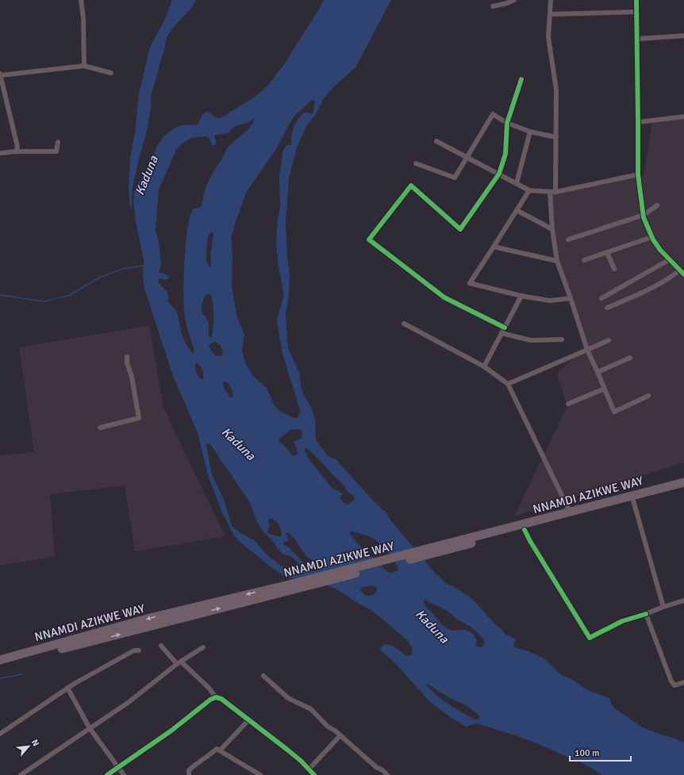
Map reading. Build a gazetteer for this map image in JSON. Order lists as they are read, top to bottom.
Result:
{
  "streets": {
    "highway": ["NNAMDI AZIKWE WAY"]
  },
  "water": ["Kaduna"],
  "scale_bar": "100 m",
  "north": "top right"
}
